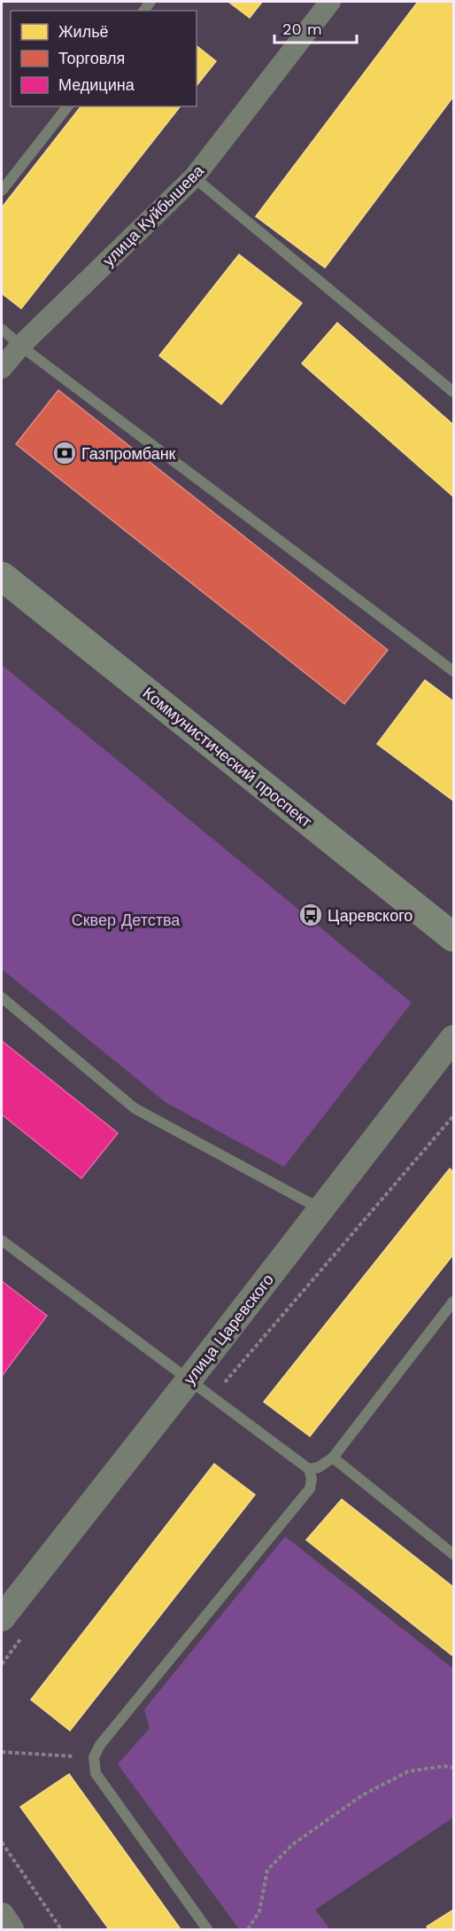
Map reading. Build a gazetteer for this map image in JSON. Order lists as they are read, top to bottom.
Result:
{
  "streets": {
    "main road": ["Коммунистический проспект"],
    "street": ["улица Куйбышева", "улица Царевского"]
  },
  "parks": ["Сквер Детства"],
  "places": {
    "bank": ["Газпромбанк"],
    "bus stop": ["Царевского"]
  },
  "legend": ["Жильё", "Торговля", "Медицина"],
  "scale_bar": "20 m"
}
